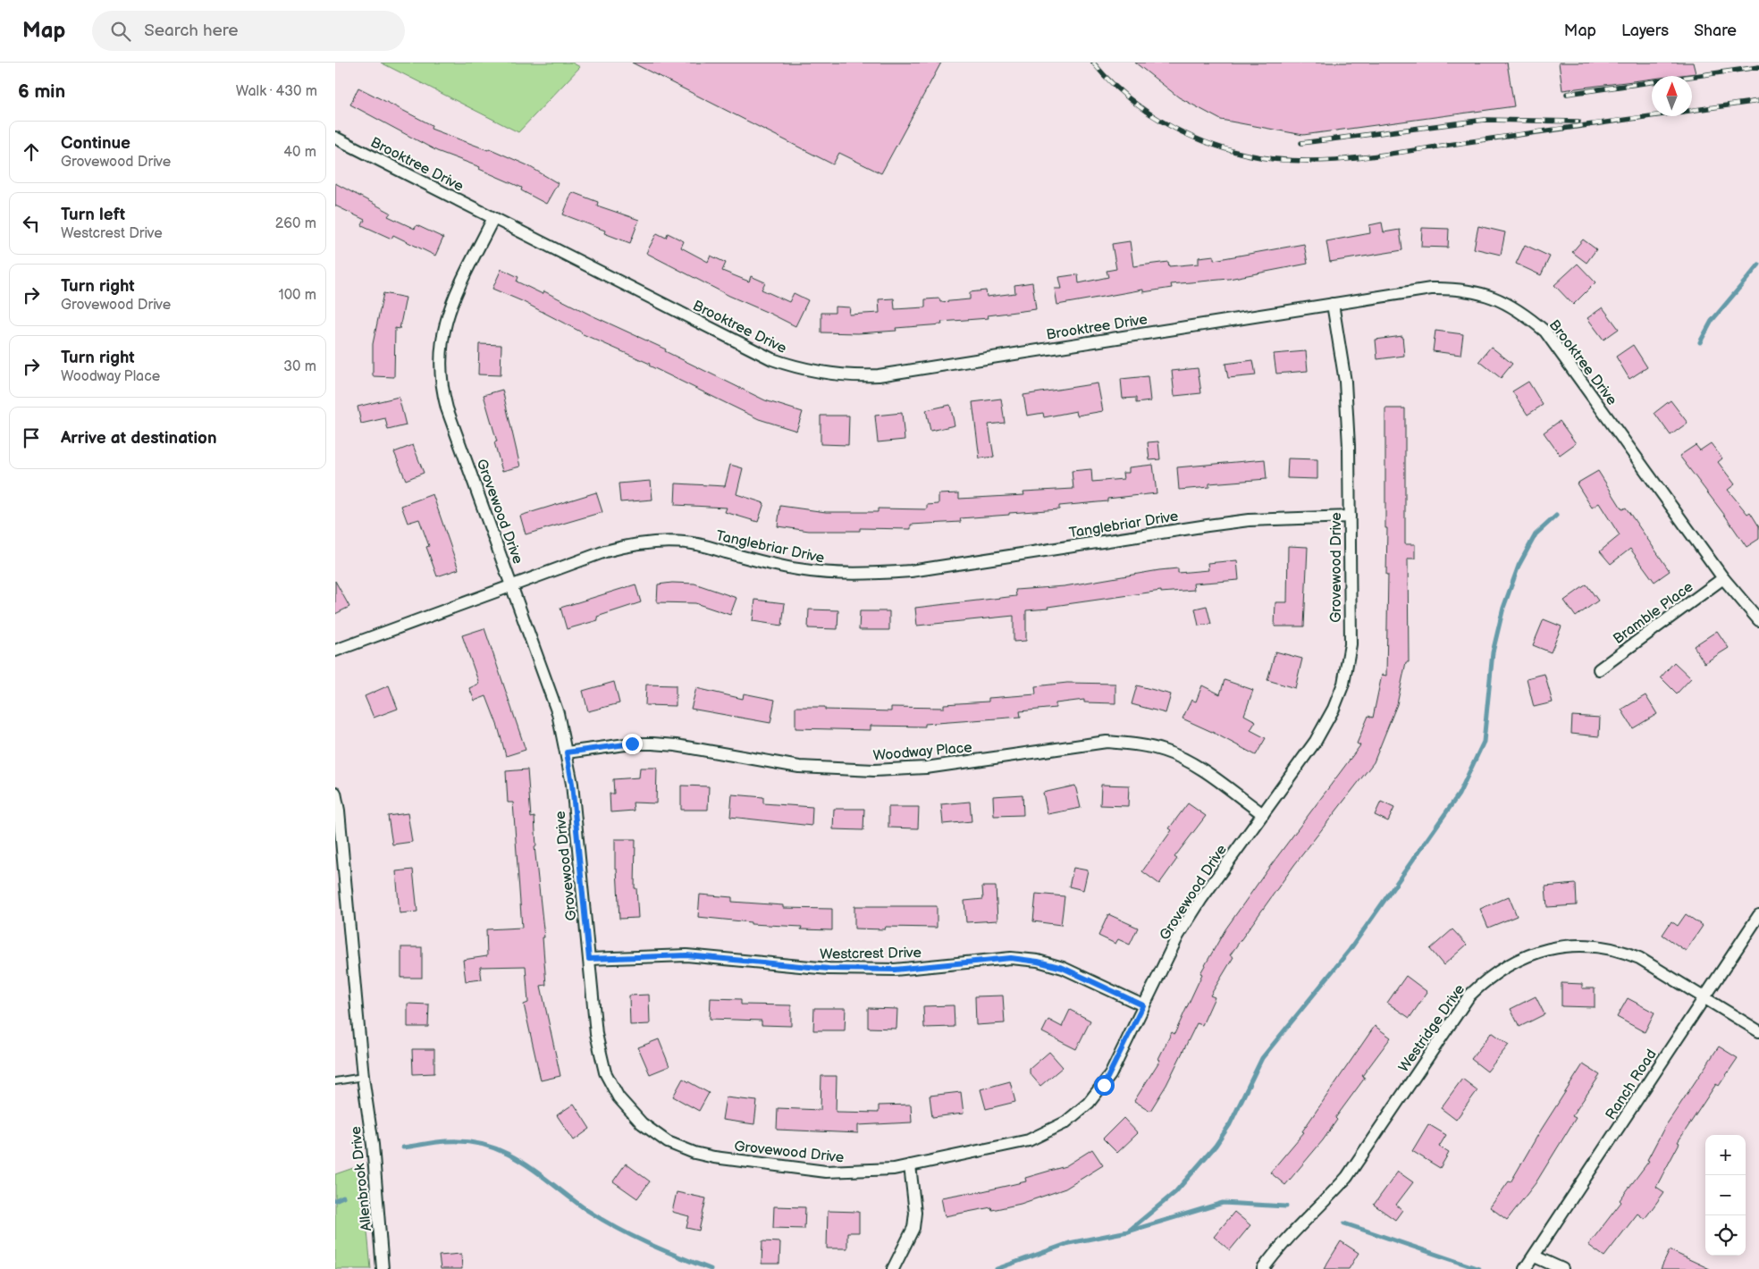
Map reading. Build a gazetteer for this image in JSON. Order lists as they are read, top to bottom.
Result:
{
  "streets": {
    "street": [
      "Brooktree Drive",
      "Grovewood Drive",
      "Tanglebriar Drive",
      "Bramble Place",
      "Woodway Place",
      "Westcrest Drive",
      "Westridge Drive",
      "Ranch Road",
      "Allenbrook Drive"
    ]
  },
  "crossings": [
    ["Brooktree Drive", "Grovewood Drive"],
    ["Brooktree Drive", "Bramble Place"],
    ["Grovewood Drive", "Tanglebriar Drive"],
    ["Grovewood Drive", "Woodway Place"],
    ["Grovewood Drive", "Westcrest Drive"],
    ["Westridge Drive", "Ranch Road"]
  ],
  "north": "top",
  "page": {
    "header": "Map",
    "search": "Search here",
    "nav": ["Map", "Layers", "Share"],
    "heading": ["6 min", "Walk · 430 m"],
    "list": [
      ["Continue", "Grovewood Drive", "40 m"],
      ["Turn left", "Westcrest Drive", "260 m"],
      ["Turn right", "Grovewood Drive", "100 m"],
      ["Turn right", "Woodway Place", "30 m"],
      "Arrive at destination"
    ],
    "map_buttons": ["+", "−"]
  }
}
